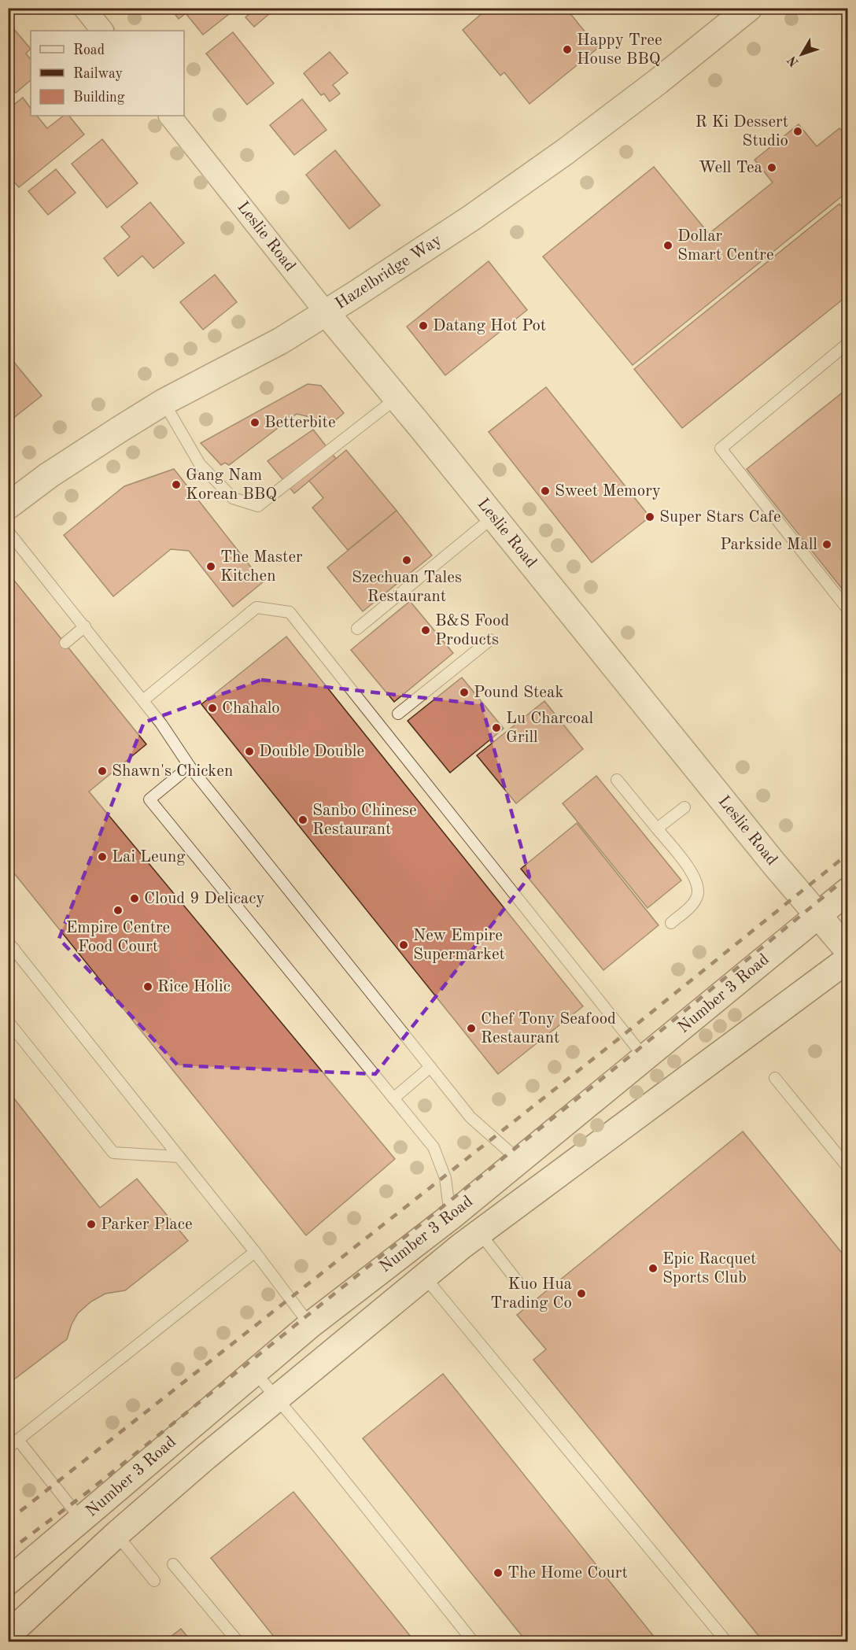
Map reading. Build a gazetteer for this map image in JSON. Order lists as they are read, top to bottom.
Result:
{
  "streets": {
    "main road": ["Leslie Road", "Hazelbridge Way", "Number 3 Road"]
  },
  "crossings": [
    ["Leslie Road", "Hazelbridge Way"],
    ["Leslie Road", "Number 3 Road"]
  ],
  "places": [
    "Happy Tree House BBQ",
    "R Ki Dessert Studio",
    "Well Tea",
    "Dollar Smart Centre",
    "Datang Hot Pot",
    "Betterbite",
    "Gang Nam Korean BBQ",
    "Sweet Memory",
    "Super Stars Cafe",
    "Parkside Mall",
    "Szechuan Tales Restaurant",
    "The Master Kitchen",
    "B&S Food Products",
    "Pound Steak",
    "Chahalo",
    "Lu Charcoal Grill",
    "Double Double",
    "Shawn's Chicken",
    "Sanbo Chinese Restaurant",
    "Lai Leung",
    "Cloud 9 Delicacy",
    "Empire Centre Food Court",
    "New Empire Supermarket",
    "Rice Holic",
    "Chef Tony Seafood Restaurant",
    "Parker Place",
    "Epic Racquet Sports Club",
    "Kuo Hua Trading Co",
    "The Home Court"
  ],
  "legend": ["Road", "Railway", "Building"],
  "north": "bottom left"
}
